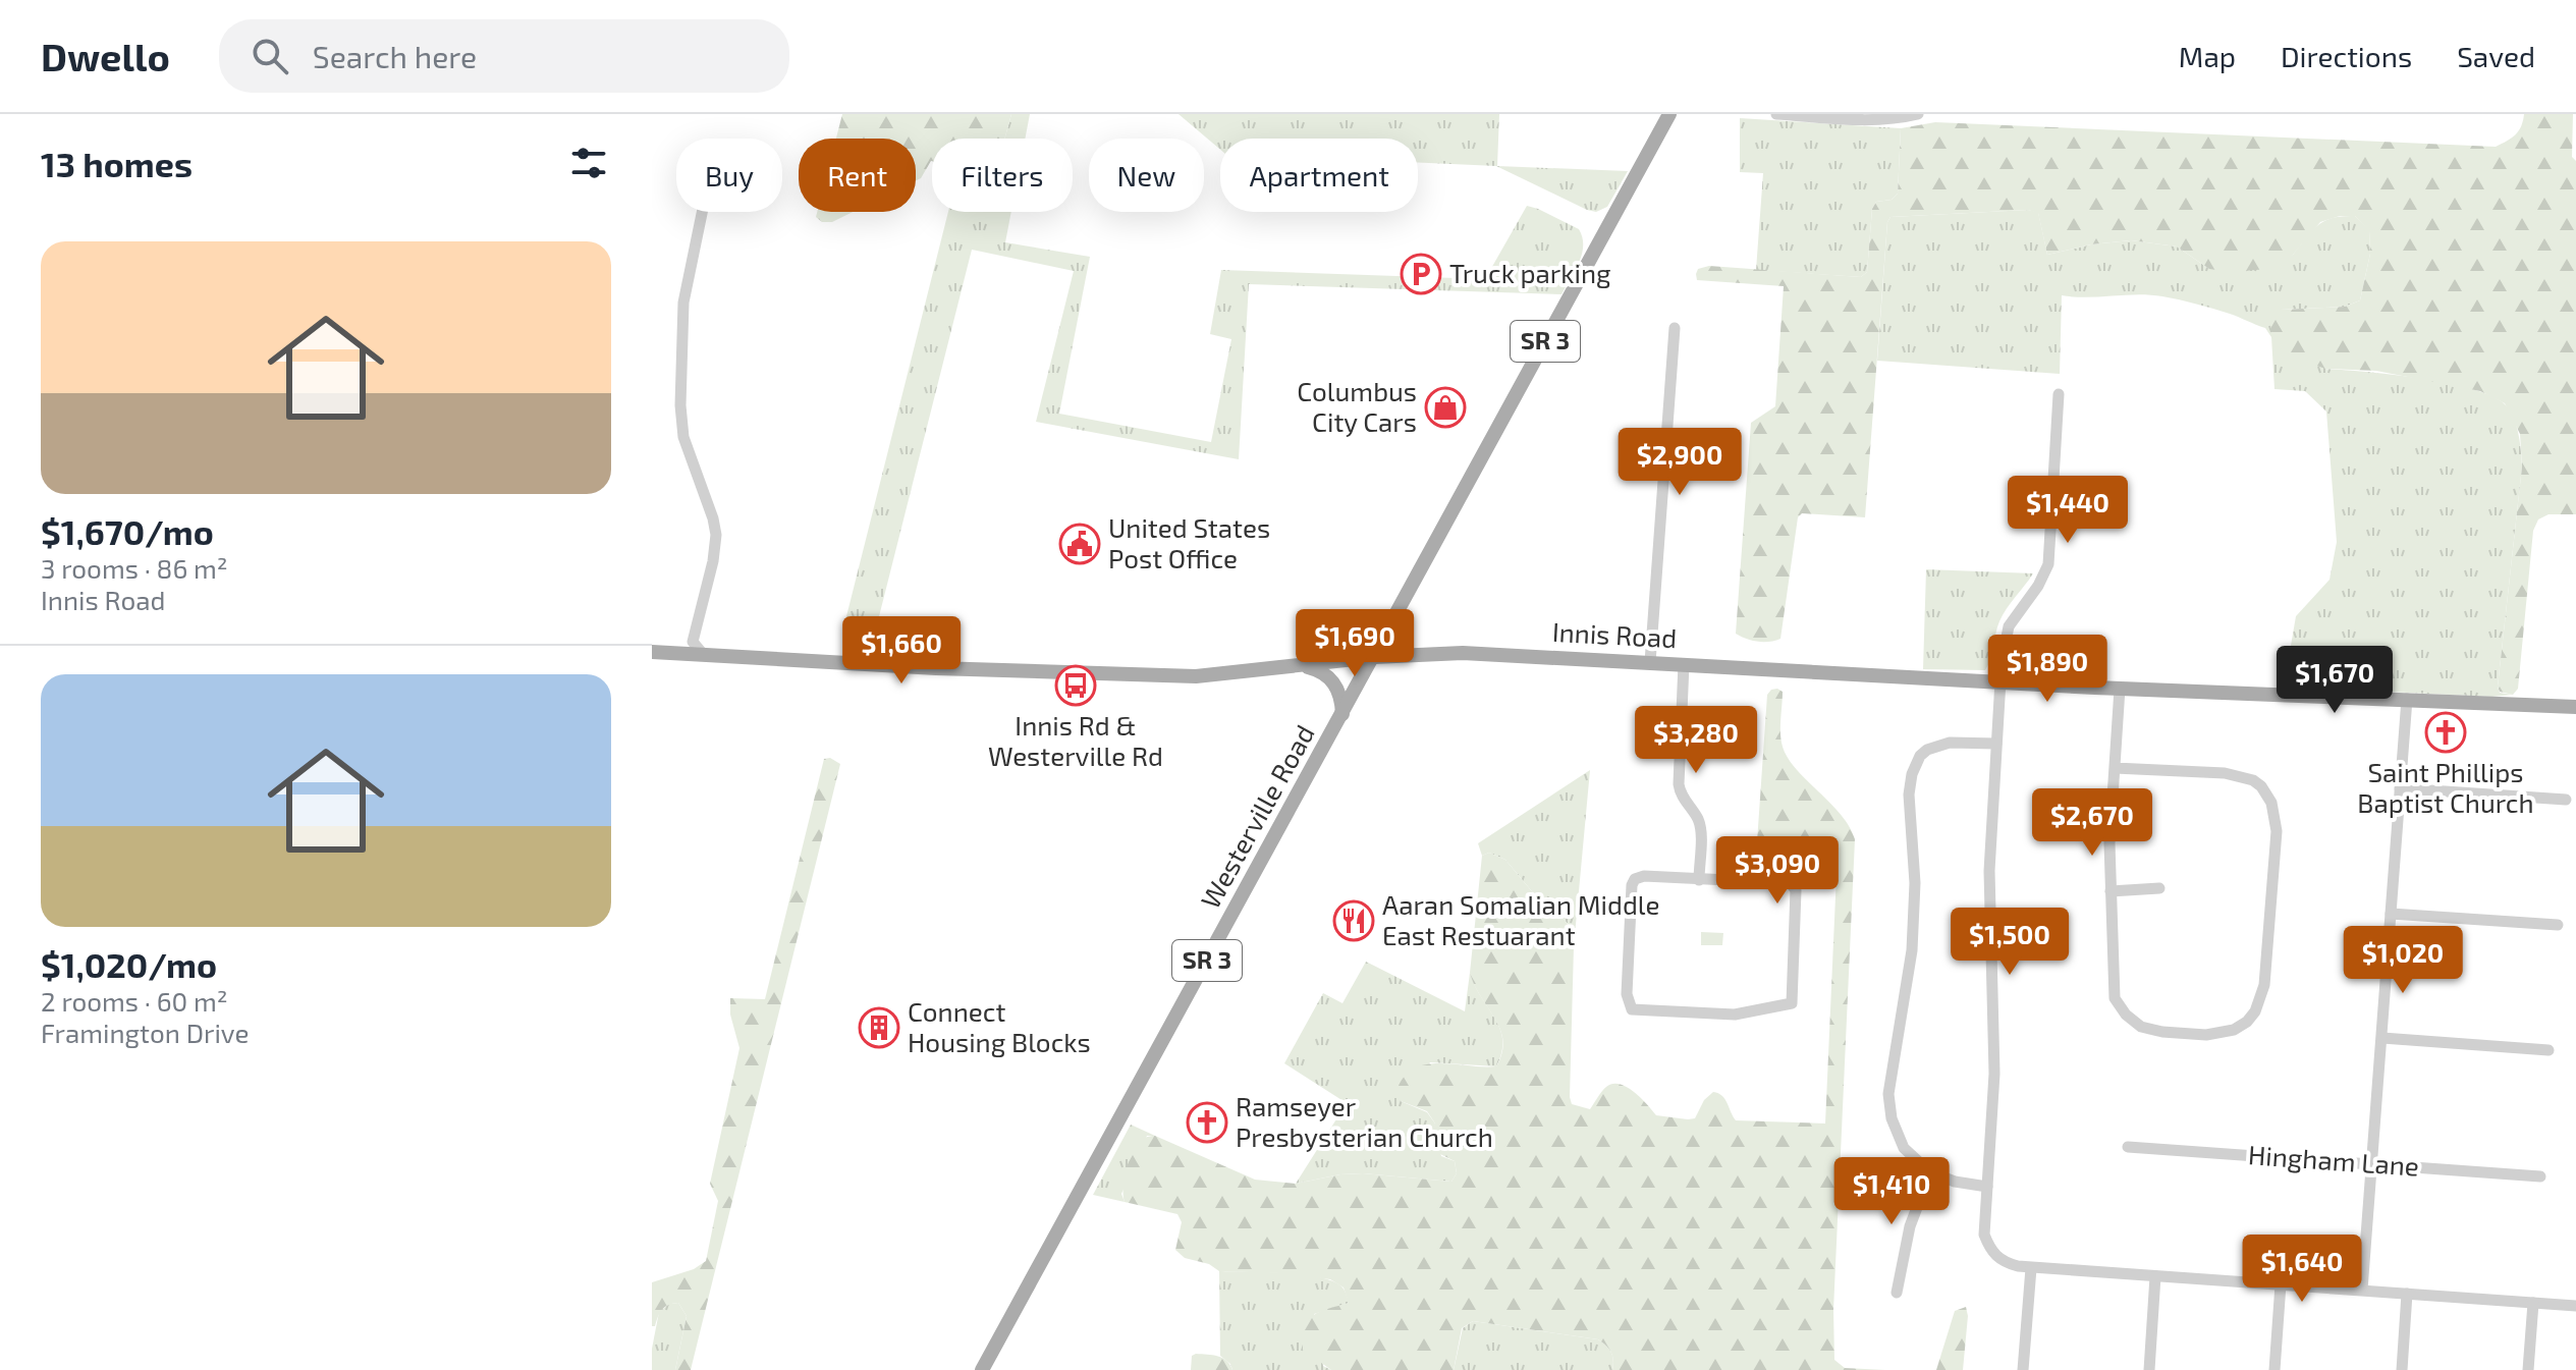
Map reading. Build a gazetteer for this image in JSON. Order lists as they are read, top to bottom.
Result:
{
  "streets": {
    "main road": ["SR 3", "Innis Road", "Westerville Road"],
    "street": ["Hingham Lane"]
  },
  "crossings": [
    ["Innis Road", "Westerville Road"]
  ],
  "places": {
    "parking": ["Truck parking"],
    "shop": ["Columbus City Cars"],
    "public building": ["United States Post Office"],
    "bus stop": ["Innis Rd & Westerville Rd"],
    "church": ["Saint Phillips Baptist Church", "Ramseyer Presbysterian Church"],
    "restaurant": ["Aaran Somalian Middle East Restuarant"],
    "building": ["Connect Housing Blocks"]
  },
  "page": {
    "header": "Dwello",
    "search": "Search here",
    "nav": ["Map", "Directions", "Saved"],
    "heading": "13 homes",
    "chip": [
      "Buy",
      "Rent",
      "Filters",
      "New",
      "Apartment"
    ],
    "list": [
      {
        "name": "$1,670/mo",
        "note": "3 rooms · 86 m² · Innis Road"
      },
      {
        "name": "$1,020/mo",
        "note": "2 rooms · 60 m² · Framington Drive"
      }
    ],
    "price": [
      "$2,900",
      "$1,440",
      "$1,690",
      "$1,660",
      "$1,890",
      "$1,670",
      "$3,280",
      "$2,670",
      "$3,090",
      "$1,500",
      "$1,020",
      "$1,410",
      "$1,640"
    ]
  }
}
